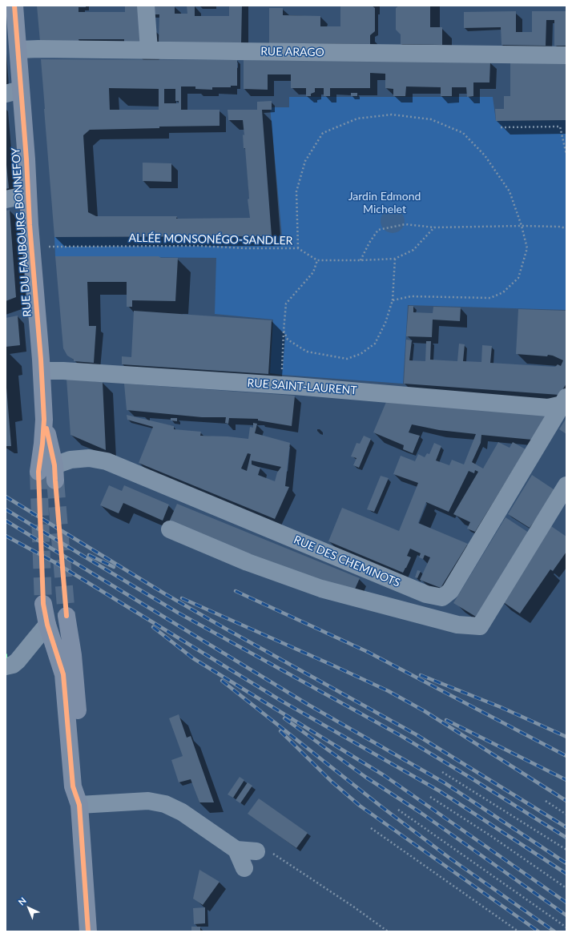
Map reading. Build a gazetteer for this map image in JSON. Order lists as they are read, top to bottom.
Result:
{
  "streets": {
    "main road": ["RUE DU FAUBOURG BONNEFOY"],
    "street": ["RUE ARAGO", "RUE SAINT-LAURENT", "RUE DES CHEMINOTS"],
    "path": ["ALLÉE MONSONÉGO-SANDLER"]
  },
  "crossings": [
    ["RUE ARAGO", "RUE DU FAUBOURG BONNEFOY"],
    ["RUE DU FAUBOURG BONNEFOY", "ALLÉE MONSONÉGO-SANDLER"],
    ["RUE DU FAUBOURG BONNEFOY", "RUE SAINT-LAURENT"],
    ["RUE DU FAUBOURG BONNEFOY", "RUE DES CHEMINOTS"],
    ["RUE SAINT-LAURENT", "RUE DES CHEMINOTS"]
  ],
  "parks": ["Jardin Edmond Michelet"],
  "north": "top left"
}
